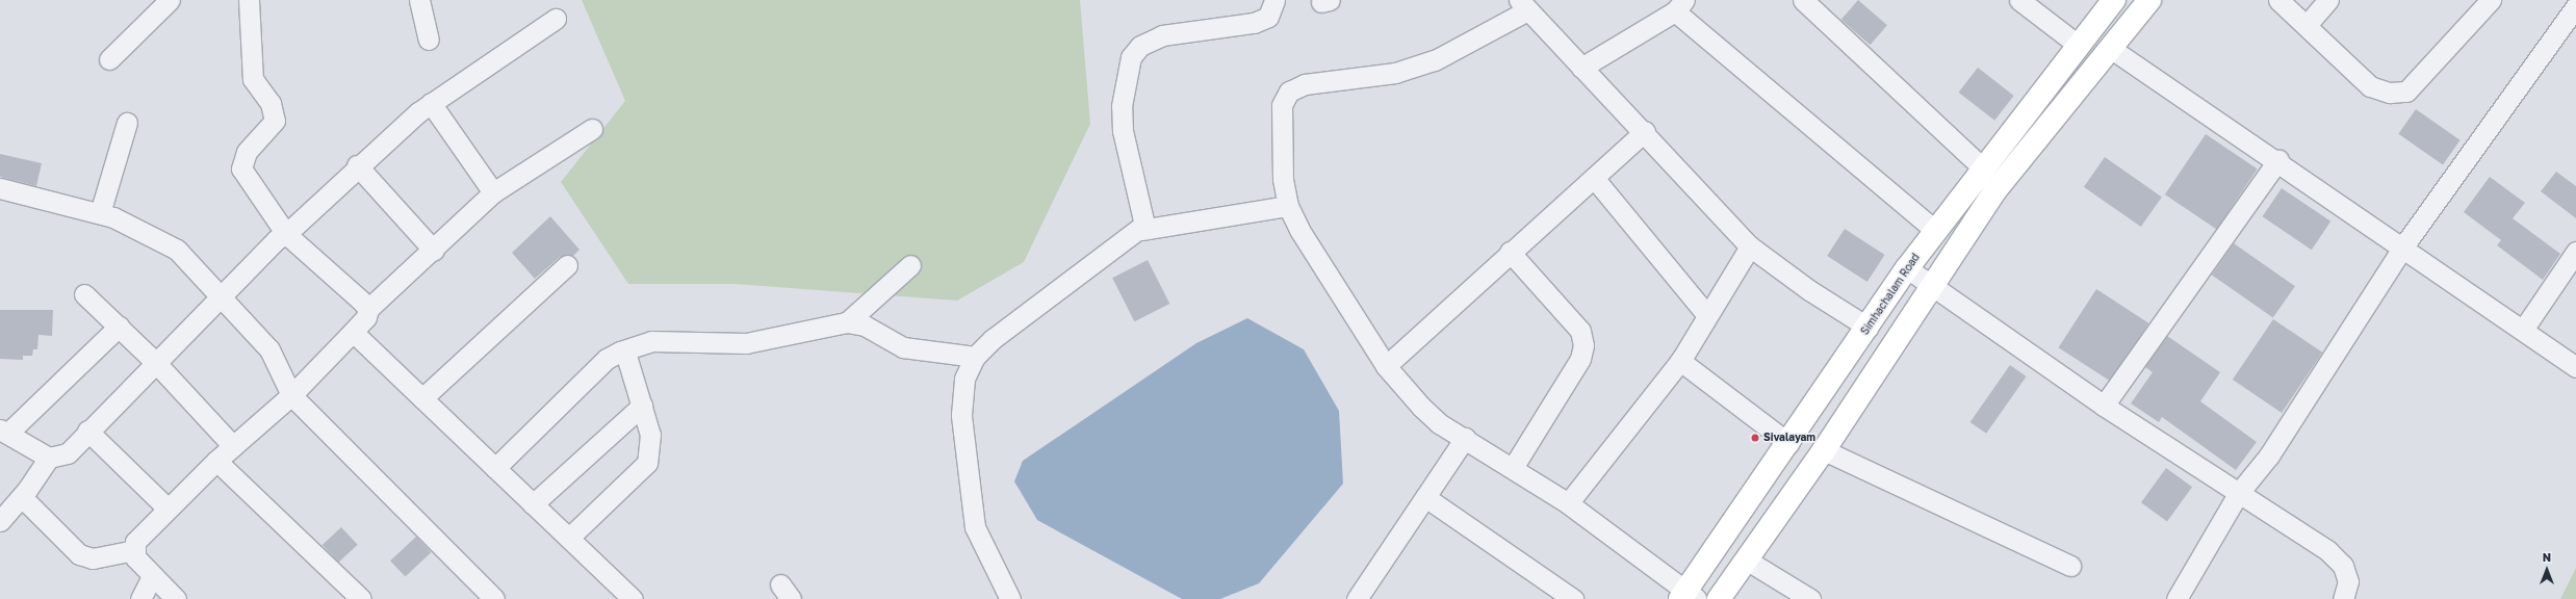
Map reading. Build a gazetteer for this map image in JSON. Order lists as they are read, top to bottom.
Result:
{
  "streets": {
    "main road": ["Simhachalam Road"]
  },
  "places": ["Sivalayam"],
  "north": "top"
}
